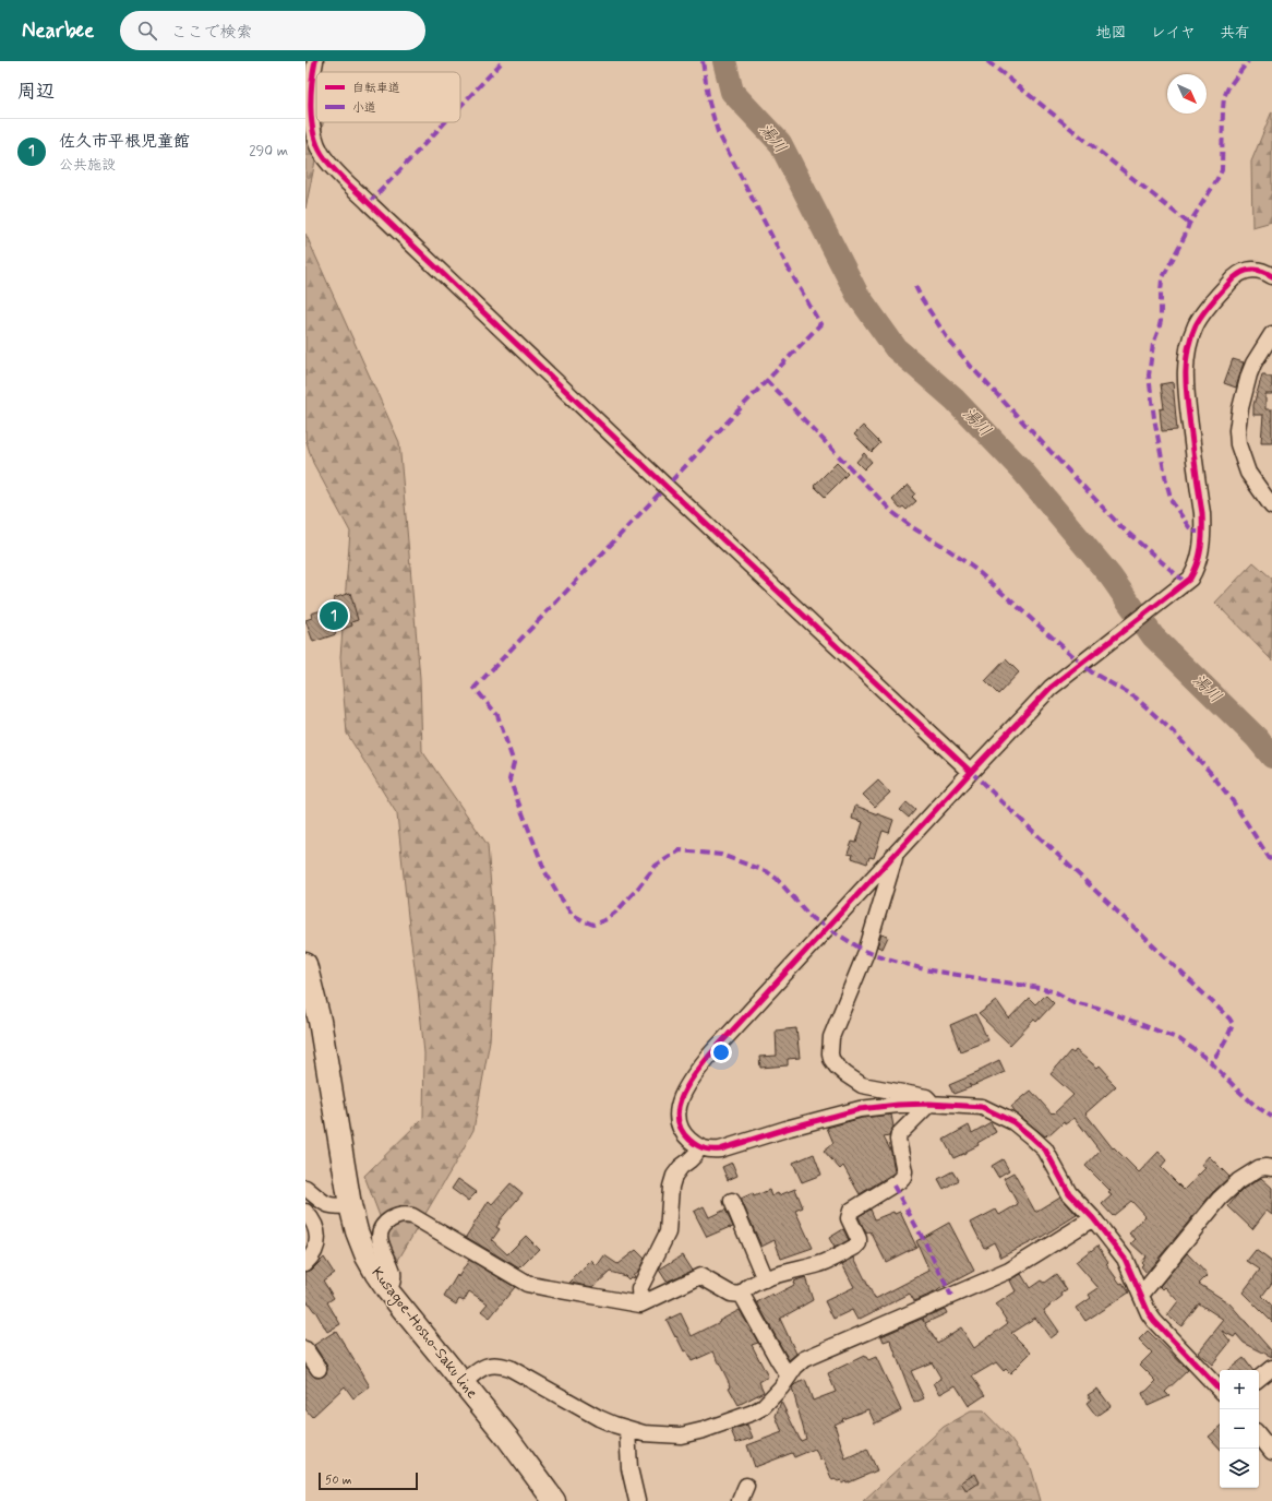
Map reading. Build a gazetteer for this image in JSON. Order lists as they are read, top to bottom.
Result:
{
  "streets": {
    "main road": ["Kusagoe-Hosho-Saku line"]
  },
  "water": ["湯川"],
  "legend": ["自転車道", "小道"],
  "scale_bar": "50 m",
  "north": "bottom right",
  "page": {
    "header": "Nearbee",
    "search": "ここで検索",
    "nav": ["地図", "レイヤ", "共有"],
    "heading": "周辺",
    "list": [
      {
        "mark": "1",
        "name": "佐久市平根児童館",
        "note": "公共施設",
        "value": "290 m"
      }
    ],
    "pins": "1",
    "map_buttons": ["+", "−"],
    "scale": "50 m"
  }
}
